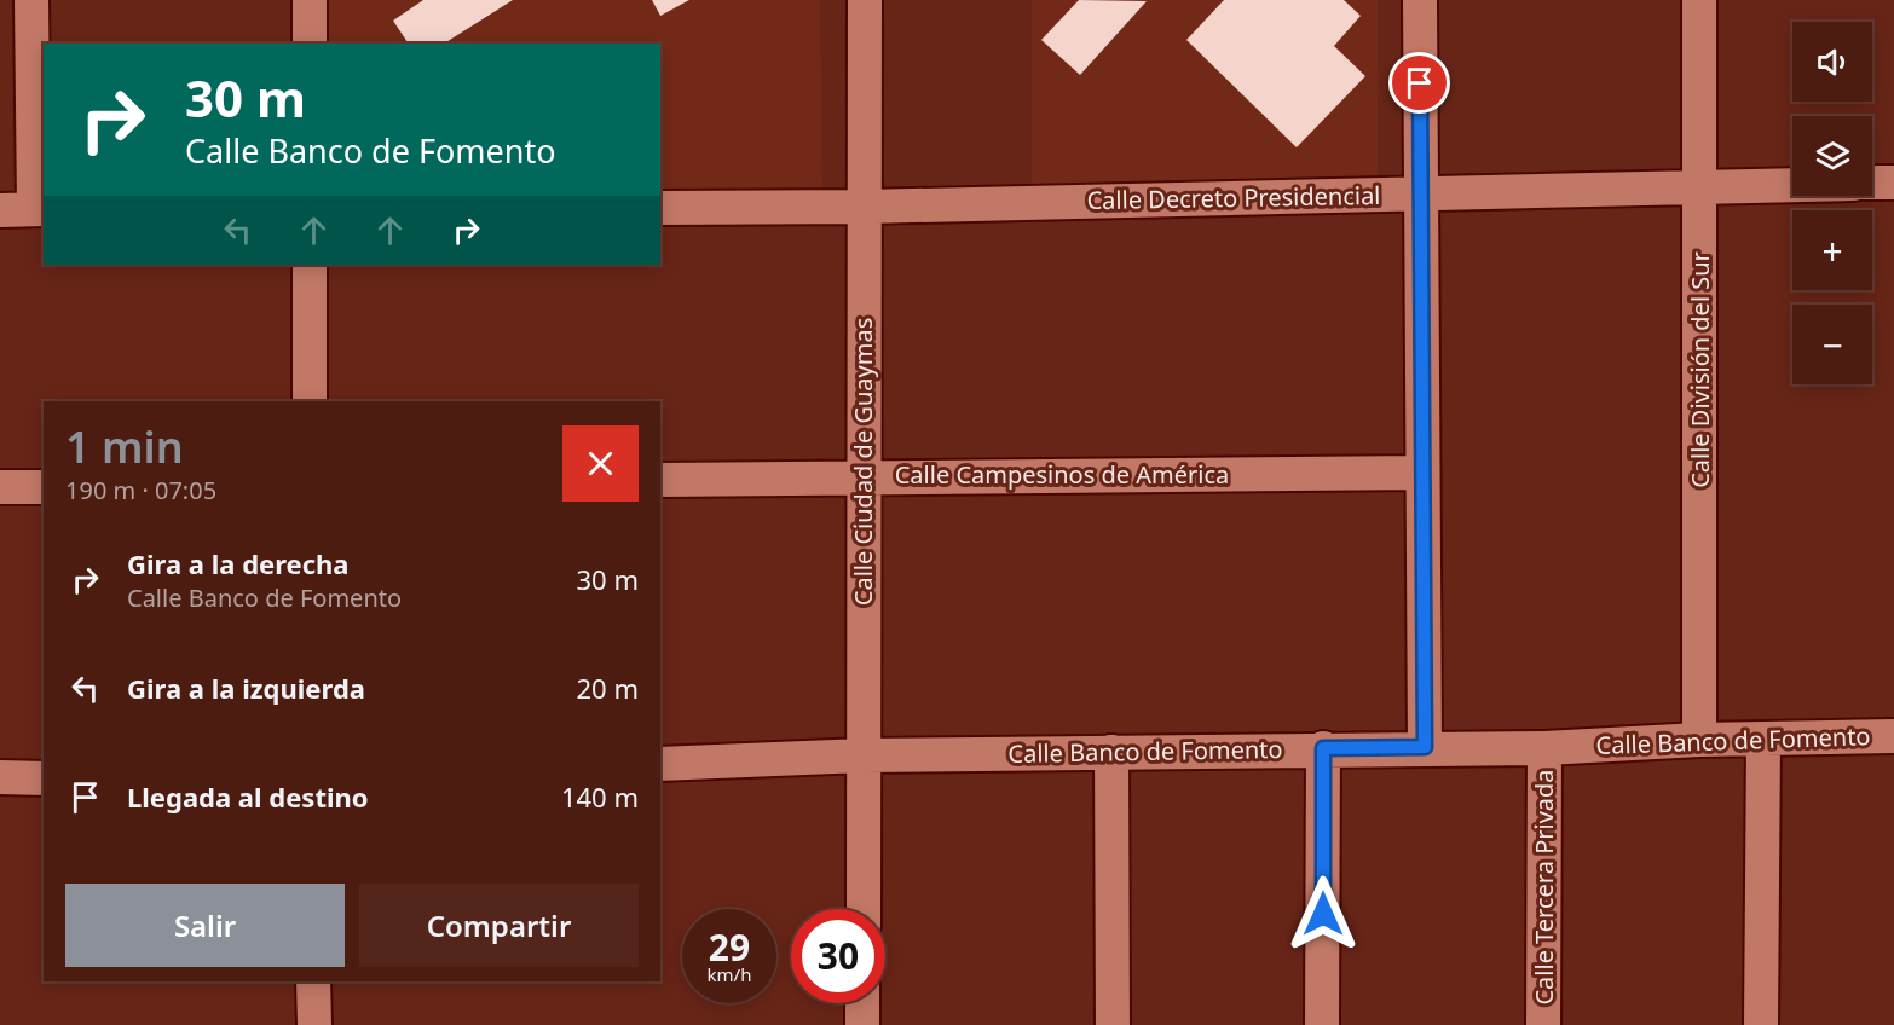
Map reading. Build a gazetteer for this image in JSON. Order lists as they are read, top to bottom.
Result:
{
  "streets": {
    "street": [
      "Calle Decreto Presidencial",
      "Calle División del Sur",
      "Calle Ciudad de Guaymas",
      "Calle Campesinos de América",
      "Calle Banco de Fomento",
      "Calle Tercera Privada"
    ]
  },
  "crossings": [
    ["Calle Decreto Presidencial", "Calle División del Sur"],
    ["Calle Decreto Presidencial", "Calle Ciudad de Guaymas"],
    ["Calle División del Sur", "Calle Banco de Fomento"],
    ["Calle Ciudad de Guaymas", "Calle Campesinos de América"],
    ["Calle Ciudad de Guaymas", "Calle Banco de Fomento"],
    ["Calle Banco de Fomento", "Calle Tercera Privada"]
  ],
  "page": {
    "map_buttons": ["+", "−"],
    "turn": ["30 m", "Calle Banco de Fomento"],
    "heading": ["1 min", "190 m · 07:05"],
    "list": [
      {
        "name": "Gira a la derecha",
        "note": "Calle Banco de Fomento",
        "value": "30 m"
      },
      {
        "name": "Gira a la izquierda",
        "value": "20 m"
      },
      {
        "name": "Llegada al destino",
        "value": "140 m"
      }
    ],
    "buttons": ["Salir", "Compartir"],
    "speed": "29 km/h",
    "limit": "30"
  }
}
